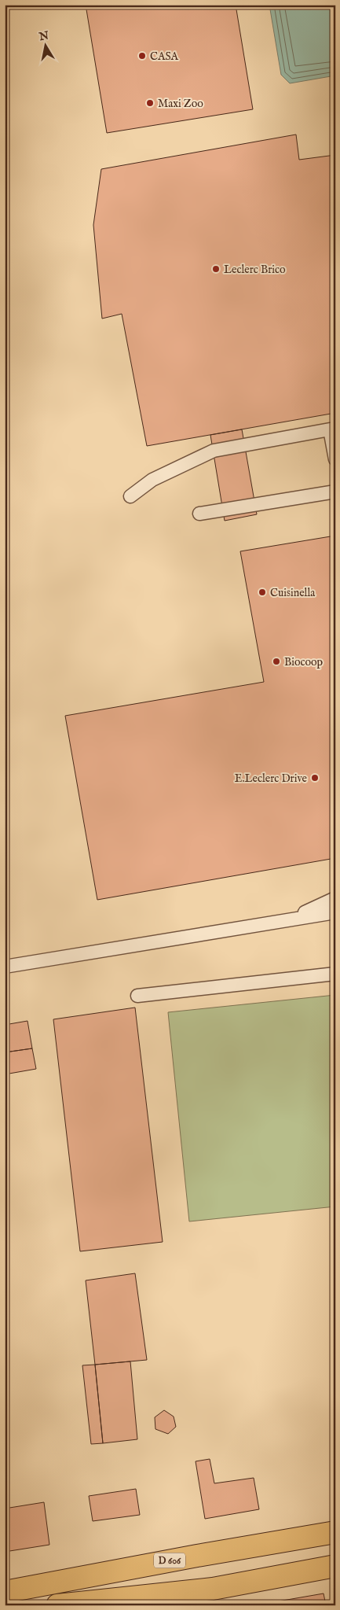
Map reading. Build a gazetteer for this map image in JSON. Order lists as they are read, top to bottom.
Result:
{
  "streets": {
    "main road": ["D 606"]
  },
  "places": [
    "CASA",
    "Maxi Zoo",
    "Leclerc Brico",
    "Cuisinella",
    "Biocoop",
    "E.Leclerc Drive"
  ],
  "north": "top"
}
